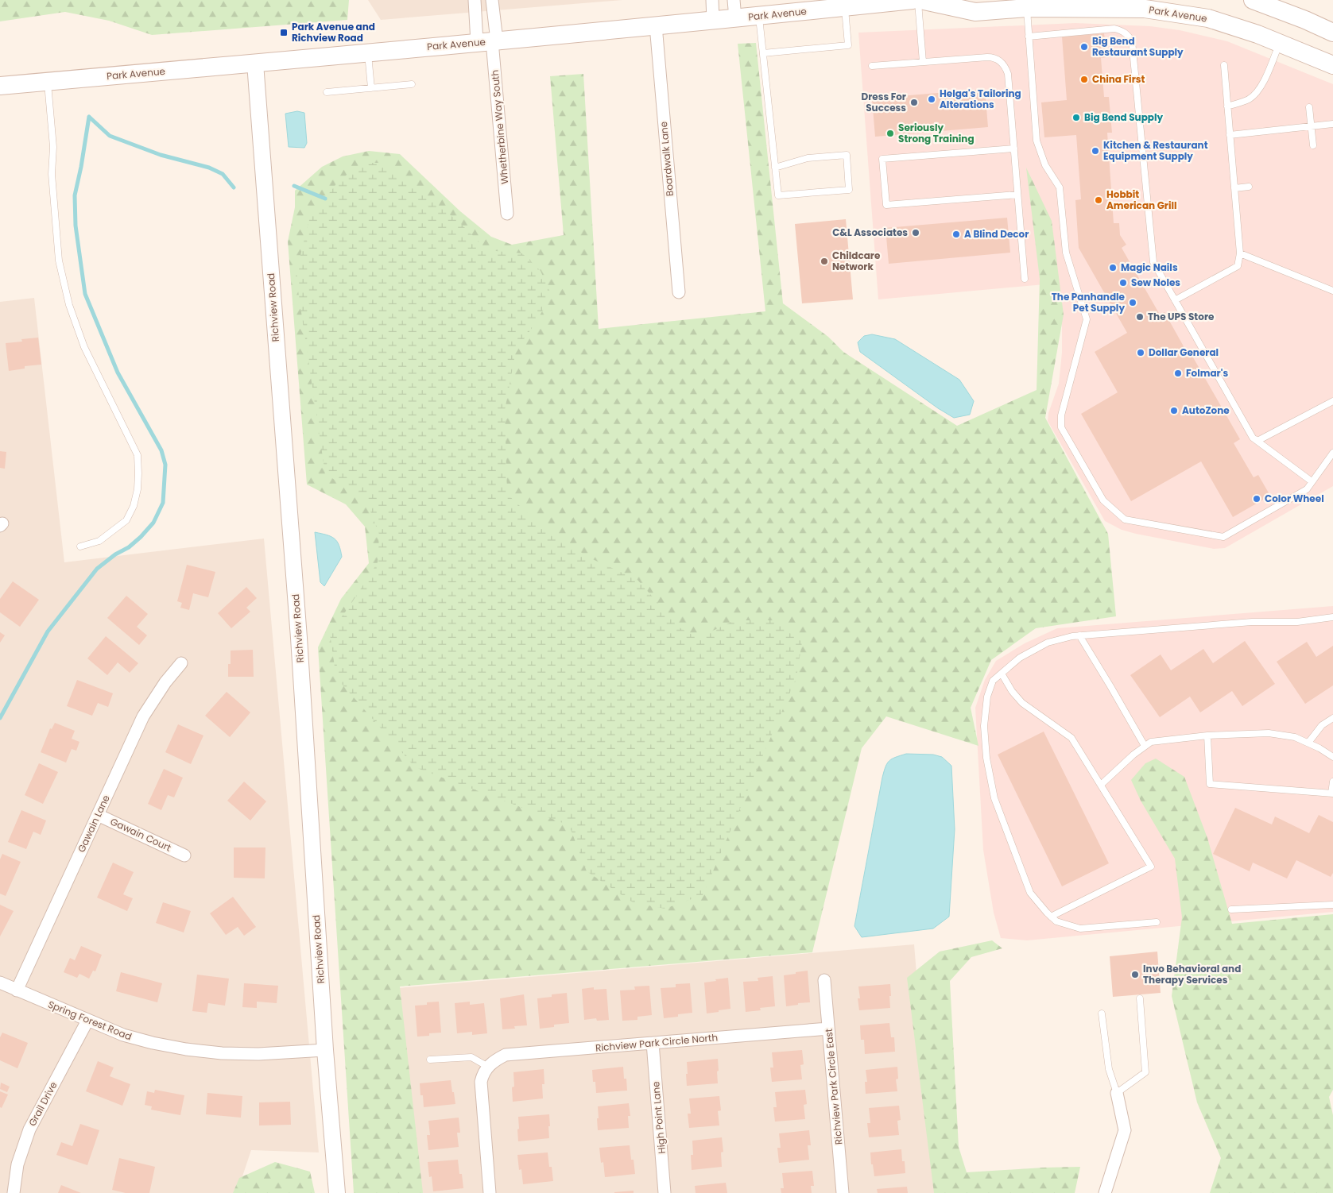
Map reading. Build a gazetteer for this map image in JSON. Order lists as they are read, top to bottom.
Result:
{
  "streets": {
    "main road": ["Park Avenue"],
    "street": [
      "Whetherbine Way South",
      "Boardwalk Lane",
      "Richview Road",
      "Gawain Lane",
      "Gawain Court",
      "Spring Forest Road",
      "Richview Park Circle North",
      "Richview Park Circle East",
      "Grail Drive",
      "High Point Lane"
    ]
  },
  "crossings": [
    ["Park Avenue", "Whetherbine Way South"],
    ["Park Avenue", "Boardwalk Lane"],
    ["Park Avenue", "Richview Road"],
    ["Richview Road", "Spring Forest Road"],
    ["Gawain Lane", "Gawain Court"],
    ["Gawain Lane", "Spring Forest Road"],
    ["Spring Forest Road", "Grail Drive"],
    ["Richview Park Circle North", "Richview Park Circle East"],
    ["Richview Park Circle North", "High Point Lane"]
  ],
  "places": {
    "transit": ["Park Avenue and Richview Road"],
    "other": [
      "Big Bend Restaurant Supply",
      "China First",
      "Helga's Tailoring Alterations",
      "Dress For Success",
      "Big Bend Supply",
      "Seriously Strong Training",
      "Kitchen & Restaurant Equipment Supply",
      "Hobbit American Grill",
      "C&L Associates",
      "A Blind Decor",
      "Childcare Network",
      "Magic Nails",
      "Sew Noles",
      "The Panhandle Pet Supply",
      "The UPS Store",
      "Dollar General",
      "Folmar's",
      "AutoZone",
      "Color Wheel",
      "Invo Behavioral and Therapy Services"
    ]
  }
}
